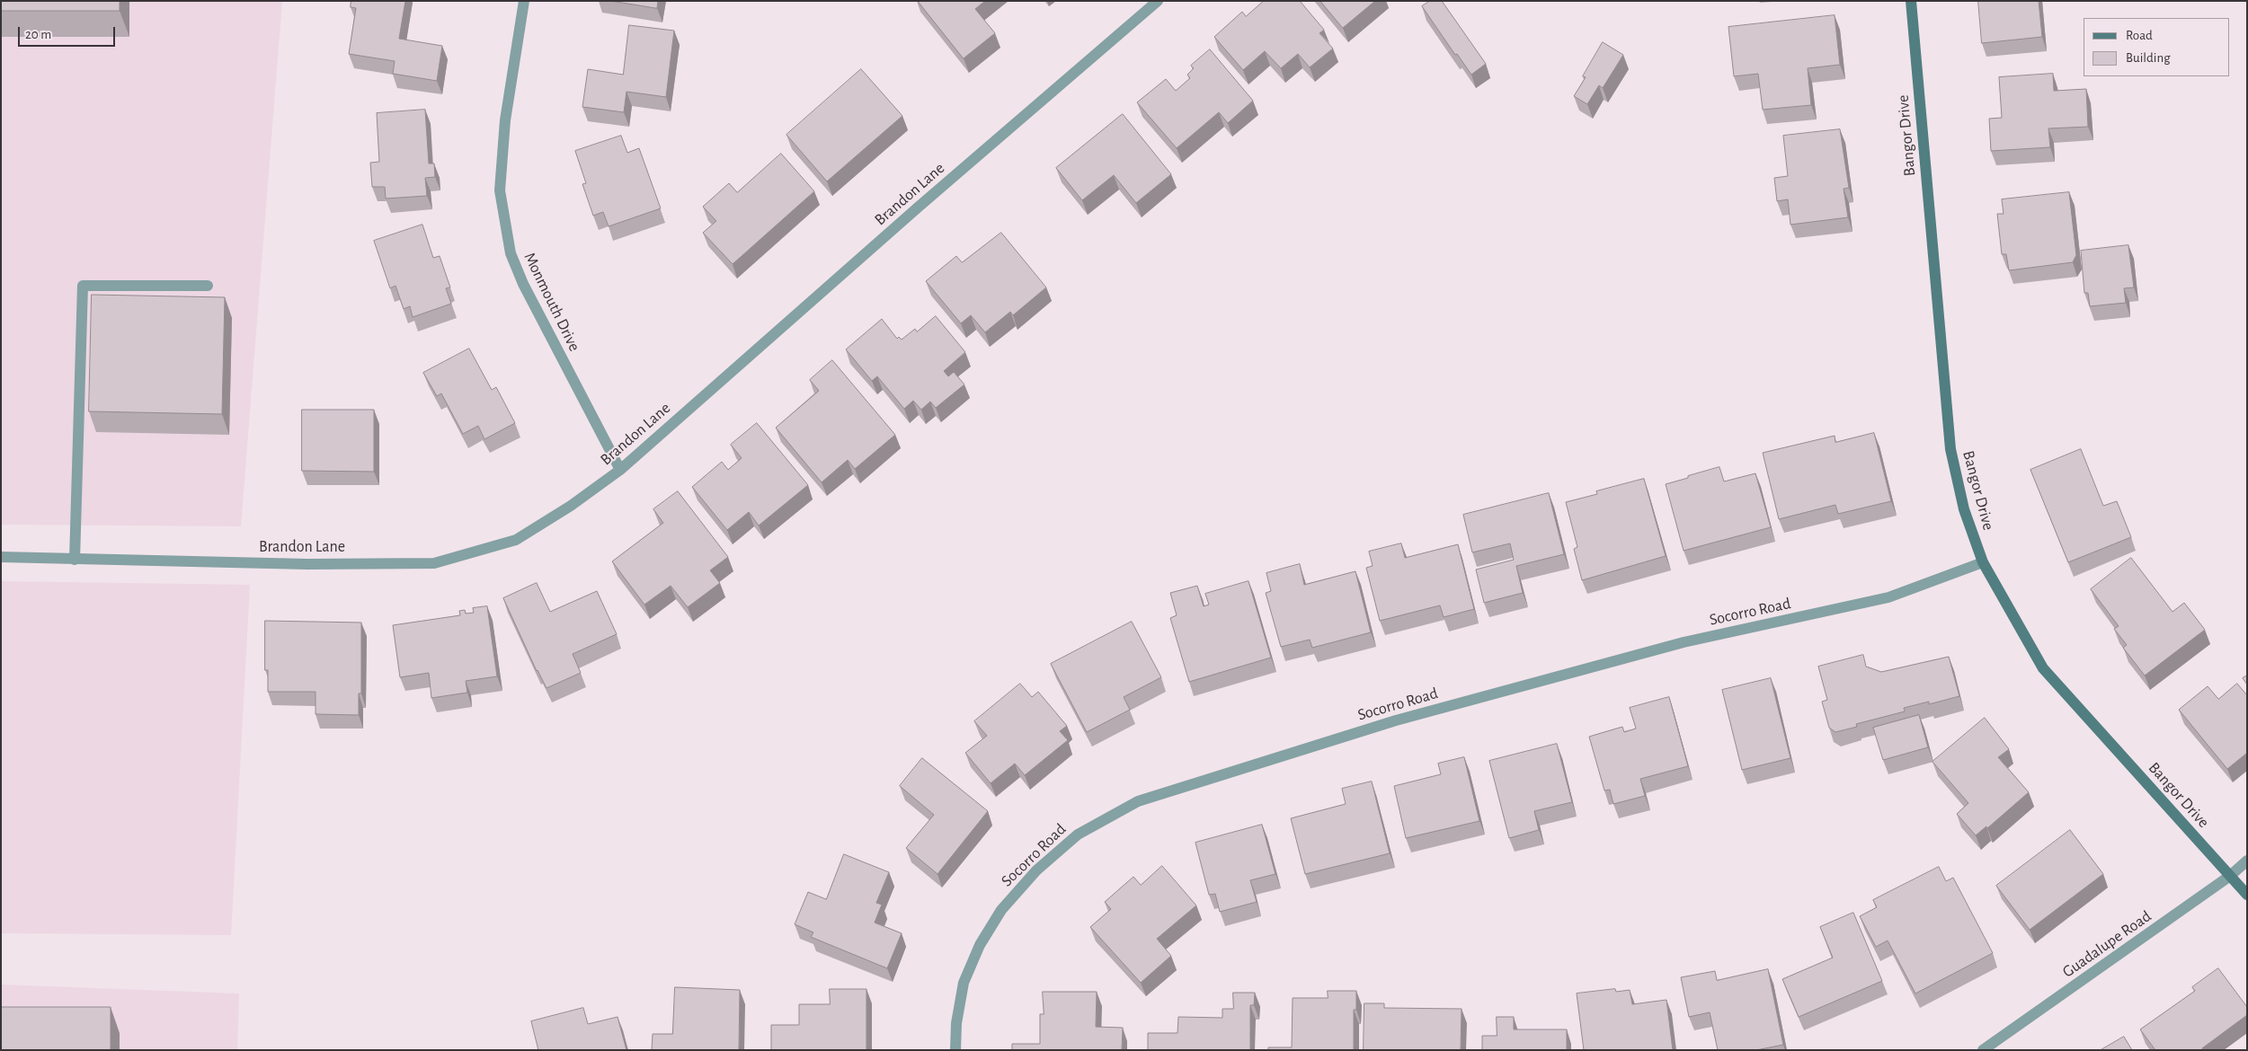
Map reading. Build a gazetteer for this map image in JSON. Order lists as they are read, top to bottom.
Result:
{
  "streets": {
    "street": [
      "Bangor Drive",
      "Brandon Lane",
      "Monmouth Drive",
      "Socorro Road",
      "Guadalupe Road"
    ]
  },
  "crossings": [
    ["Bangor Drive", "Socorro Road"],
    ["Bangor Drive", "Guadalupe Road"],
    ["Brandon Lane", "Monmouth Drive"]
  ],
  "legend": ["Road", "Building"],
  "scale_bar": "20 m"
}
